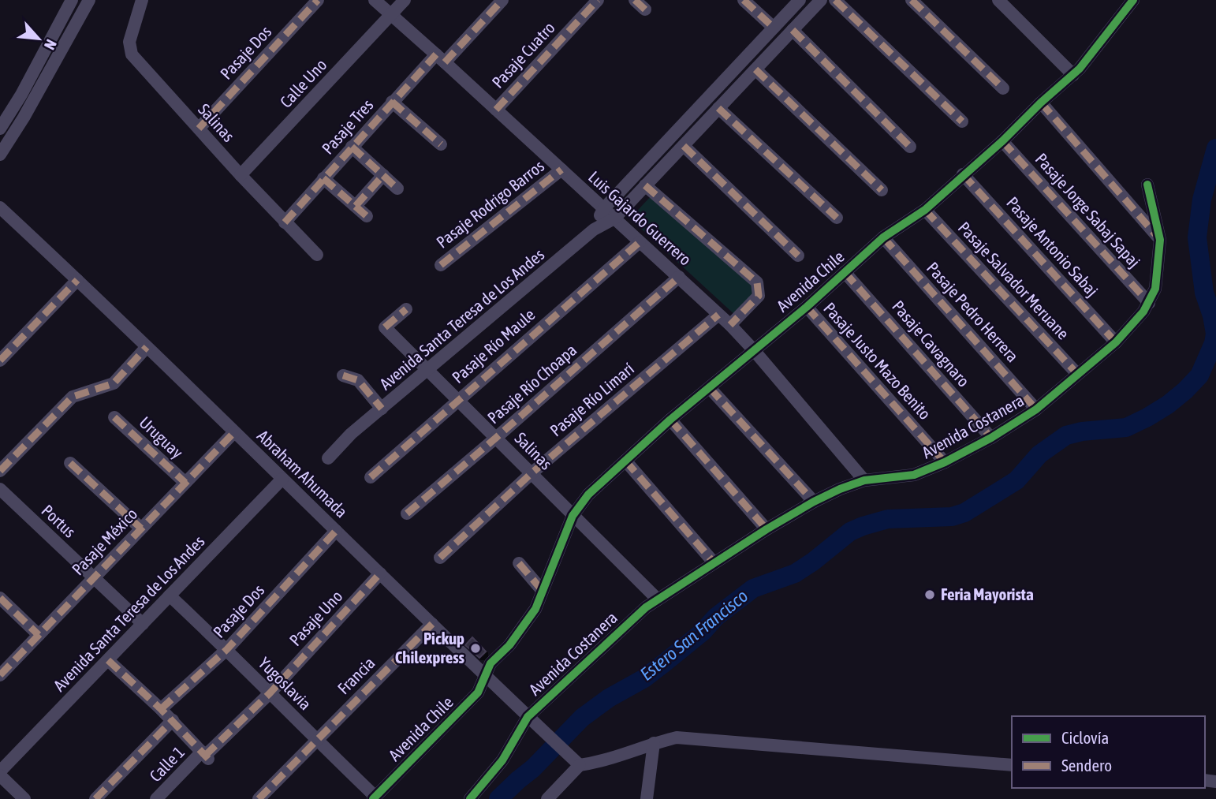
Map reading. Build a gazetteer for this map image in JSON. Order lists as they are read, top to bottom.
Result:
{
  "streets": {
    "street": [
      "Pasaje Dos",
      "Pasaje Cuatro",
      "Calle Uno",
      "Salinas",
      "Pasaje Tres",
      "Pasaje Rodrigo Barros",
      "Pasaje Jorge Sabaj Sapaj",
      "Luis Gajardo Guerrero",
      "Pasaje Antonio Sabaj",
      "Pasaje Salvador Meruane",
      "Avenida Chile",
      "Pasaje Pedro Herrera",
      "Avenida Santa Teresa de Los Andes",
      "Pasaje Cavagnaro",
      "Pasaje Río Maule",
      "Pasaje Justo Mazo Benito",
      "Pasaje Río Choapa",
      "Pasaje Río Limarí",
      "Avenida Costanera",
      "Uruguay",
      "Abraham Ahumada",
      "Portus",
      "Pasaje México",
      "Pasaje Uno",
      "Francia",
      "Yugoslavia",
      "Calle 1"
    ]
  },
  "crossings": [
    ["Pasaje Dos", "Salinas"],
    ["Pasaje Dos", "Abraham Ahumada"],
    ["Pasaje Dos", "Yugoslavia"],
    ["Pasaje Cuatro", "Luis Gajardo Guerrero"],
    ["Calle Uno", "Salinas"],
    ["Calle Uno", "Luis Gajardo Guerrero"],
    ["Salinas", "Pasaje Tres"],
    ["Salinas", "Avenida Chile"],
    ["Salinas", "Avenida Santa Teresa de Los Andes"],
    ["Salinas", "Pasaje Río Maule"],
    ["Salinas", "Pasaje Río Choapa"],
    ["Salinas", "Pasaje Río Limarí"],
    ["Salinas", "Avenida Costanera"],
    ["Pasaje Tres", "Luis Gajardo Guerrero"],
    ["Pasaje Rodrigo Barros", "Luis Gajardo Guerrero"],
    ["Pasaje Jorge Sabaj Sapaj", "Avenida Chile"],
    ["Pasaje Jorge Sabaj Sapaj", "Avenida Costanera"],
    ["Luis Gajardo Guerrero", "Avenida Chile"],
    ["Luis Gajardo Guerrero", "Avenida Santa Teresa de Los Andes"],
    ["Luis Gajardo Guerrero", "Pasaje Río Maule"],
    ["Luis Gajardo Guerrero", "Pasaje Río Choapa"],
    ["Luis Gajardo Guerrero", "Pasaje Río Limarí"],
    ["Luis Gajardo Guerrero", "Avenida Costanera"],
    ["Pasaje Antonio Sabaj", "Avenida Chile"],
    ["Pasaje Antonio Sabaj", "Avenida Costanera"],
    ["Pasaje Salvador Meruane", "Avenida Chile"],
    ["Pasaje Salvador Meruane", "Avenida Costanera"],
    ["Avenida Chile", "Pasaje Pedro Herrera"],
    ["Avenida Chile", "Pasaje Cavagnaro"],
    ["Avenida Chile", "Pasaje Justo Mazo Benito"],
    ["Avenida Chile", "Abraham Ahumada"],
    ["Avenida Chile", "Yugoslavia"],
    ["Pasaje Pedro Herrera", "Avenida Costanera"],
    ["Avenida Santa Teresa de Los Andes", "Abraham Ahumada"],
    ["Avenida Santa Teresa de Los Andes", "Portus"],
    ["Avenida Santa Teresa de Los Andes", "Yugoslavia"],
    ["Pasaje Cavagnaro", "Avenida Costanera"],
    ["Pasaje Justo Mazo Benito", "Avenida Costanera"],
    ["Avenida Costanera", "Abraham Ahumada"],
    ["Uruguay", "Pasaje México"],
    ["Abraham Ahumada", "Pasaje México"],
    ["Abraham Ahumada", "Pasaje Uno"],
    ["Abraham Ahumada", "Francia"],
    ["Portus", "Pasaje México"],
    ["Pasaje Uno", "Yugoslavia"],
    ["Pasaje Uno", "Calle 1"],
    ["Francia", "Yugoslavia"]
  ],
  "water": ["Estero San Francisco"],
  "places": ["Feria Mayorista", "Pickup Chilexpress"],
  "legend": ["Ciclovía", "Sendero"],
  "north": "bottom right"
}
